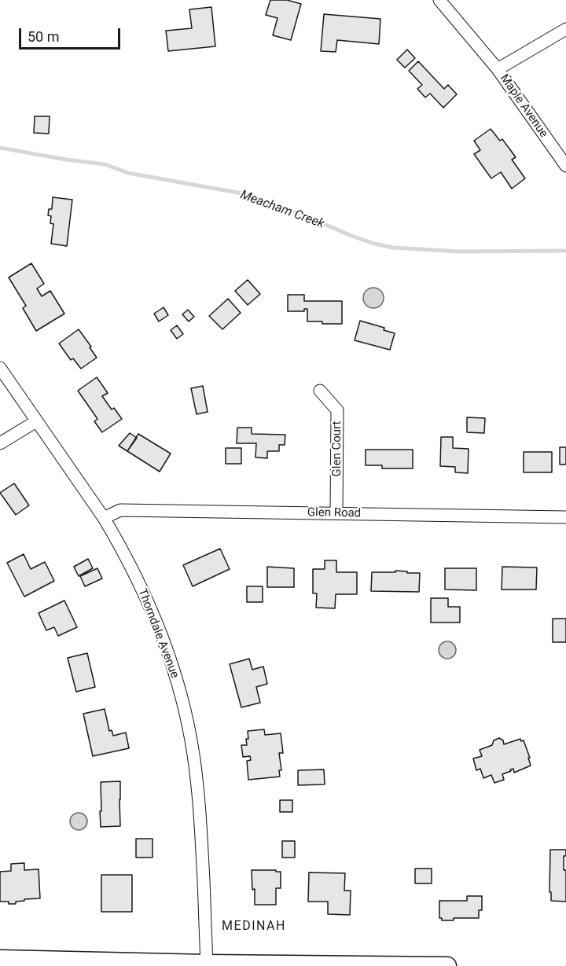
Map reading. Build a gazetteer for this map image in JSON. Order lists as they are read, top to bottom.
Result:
{
  "streets": {
    "street": [
      "Maple Avenue",
      "Glen Court",
      "Glen Road",
      "Thorndale Avenue"
    ]
  },
  "crossings": [
    ["Glen Court", "Glen Road"],
    ["Glen Road", "Thorndale Avenue"]
  ],
  "districts": ["MEDINAH"],
  "water": ["Meacham Creek"],
  "scale_bar": "50 m"
}
